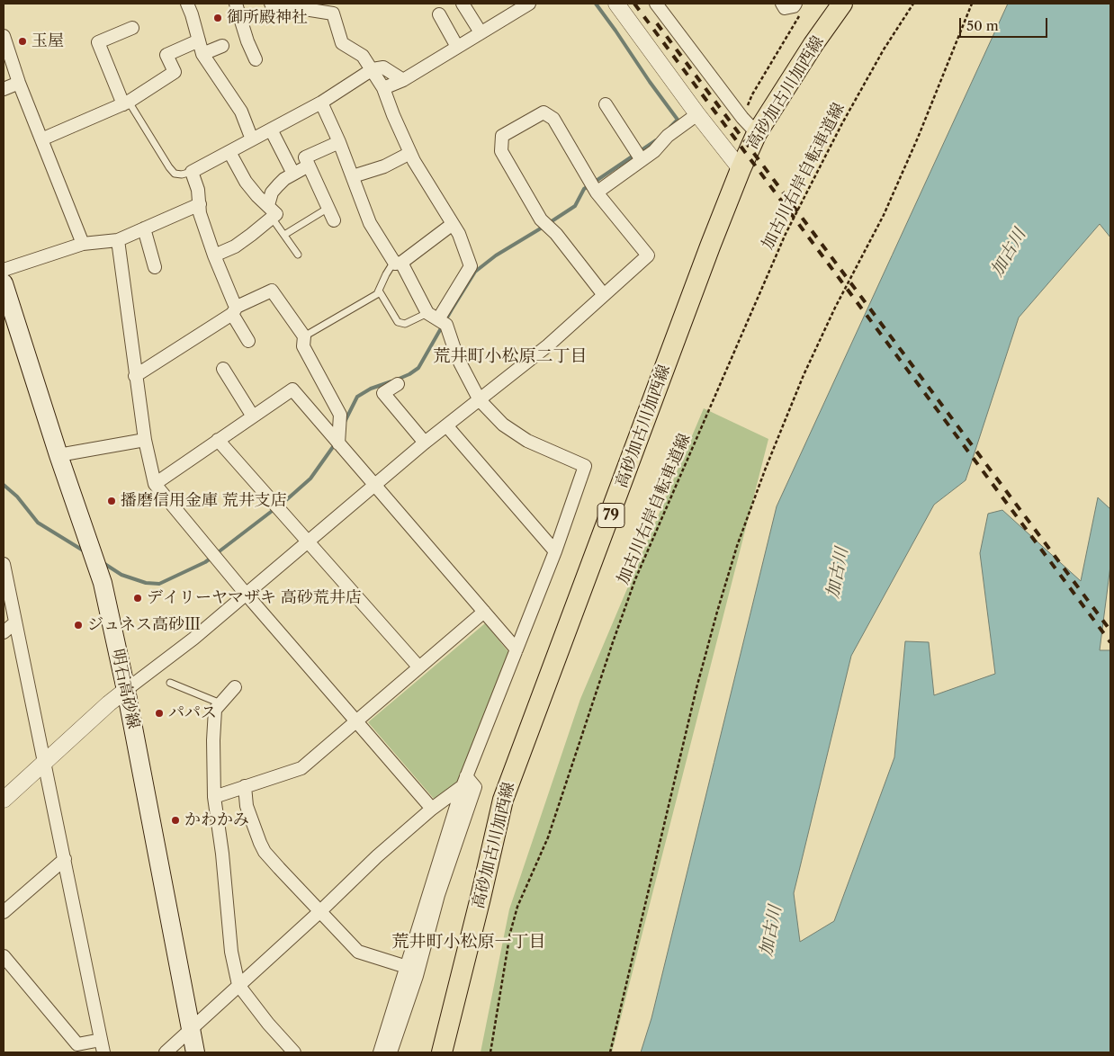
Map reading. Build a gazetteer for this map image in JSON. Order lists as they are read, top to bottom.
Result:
{
  "streets": {
    "main road": ["高砂加古川加西線", "79", "明石高砂線"],
    "path": ["加古川右岸自転車道線"]
  },
  "districts": ["荒井町小松原二丁目", "荒井町小松原一丁目"],
  "water": ["加古川"],
  "places": [
    "御所殿神社",
    "玉屋",
    "播磨信用金庫 荒井支店",
    "デイリーヤマザキ 高砂荒井店",
    "ジュネス高砂Ⅲ",
    "パパス",
    "かわかみ"
  ],
  "scale_bar": "50 m"
}
